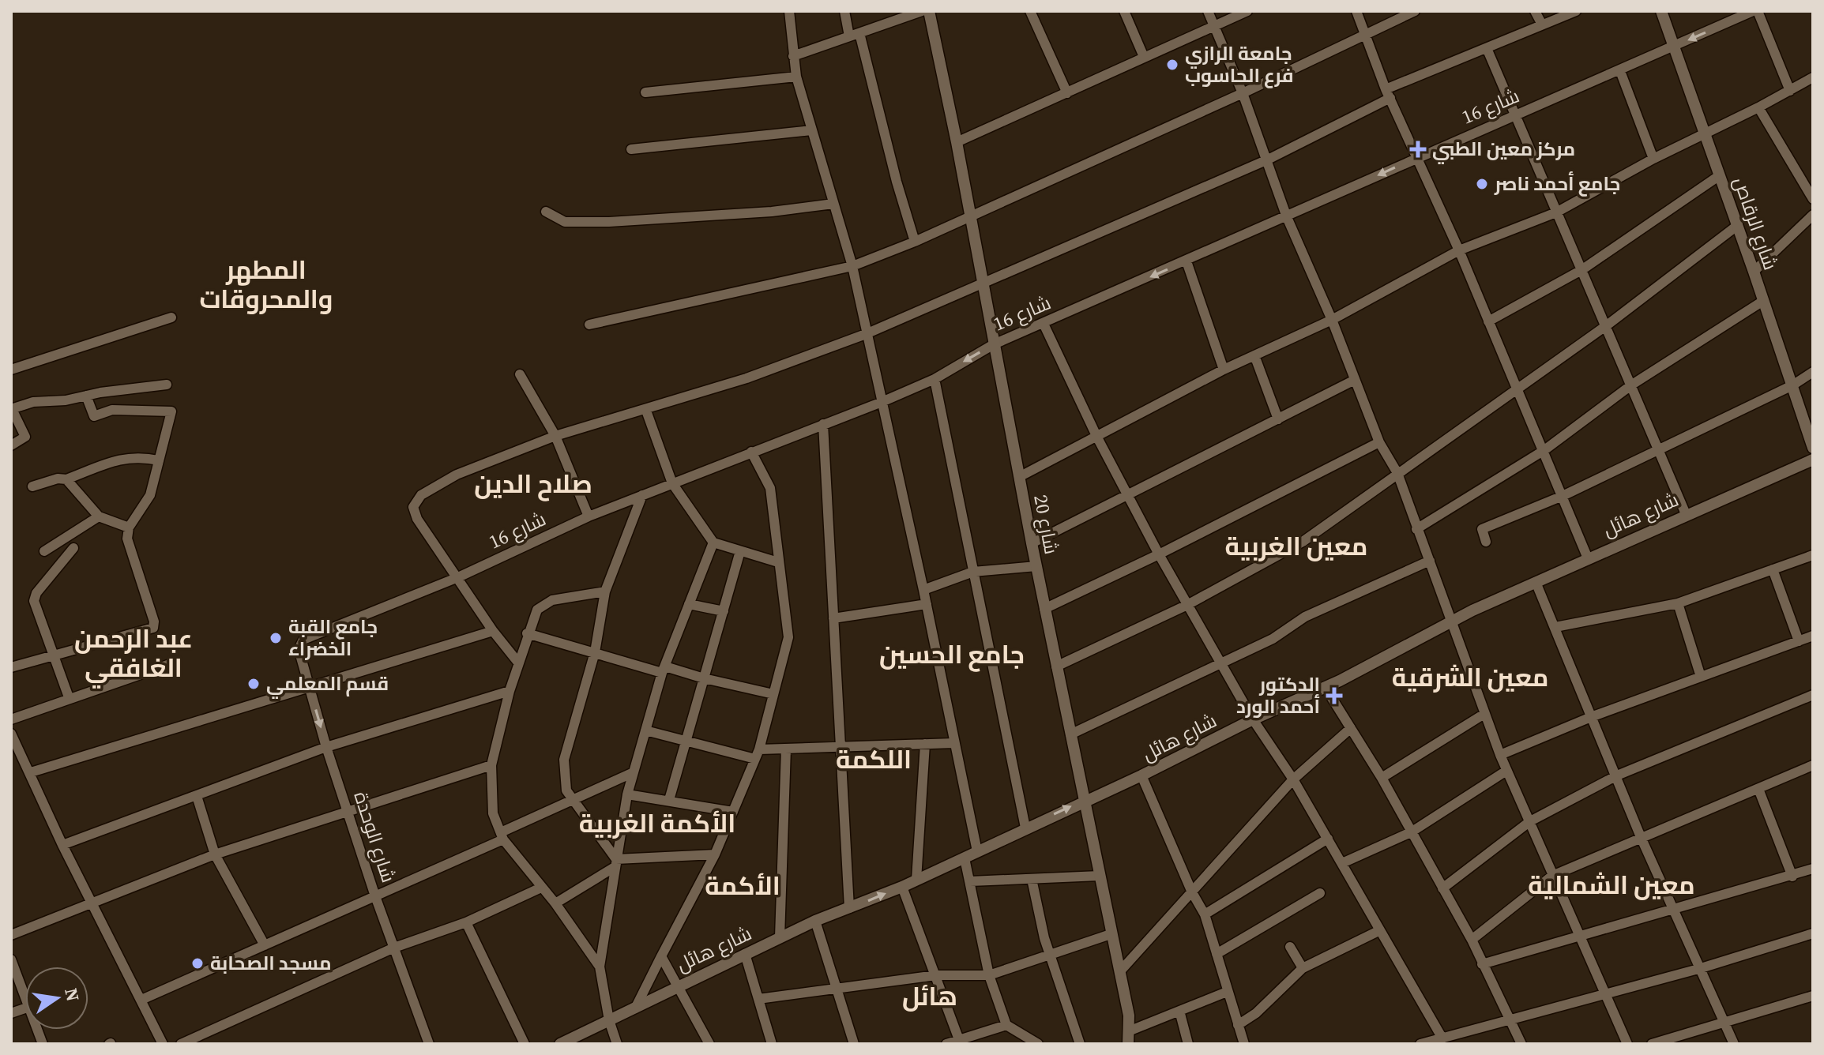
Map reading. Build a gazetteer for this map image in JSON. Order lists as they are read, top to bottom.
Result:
{
  "streets": {
    "street": [
      "شارع 16",
      "شارع الرقاص",
      "شارع هائل",
      "شارع 20",
      "شارع الوحدة"
    ]
  },
  "crossings": [
    ["شارع 16", "شارع الرقاص"],
    ["شارع 16", "شارع 20"],
    ["شارع 16", "شارع الوحدة"],
    ["شارع هائل", "شارع 20"]
  ],
  "districts": [
    "المطهر والمحروقات",
    "صلاح الدين",
    "معين الغربية",
    "عبد الرحمن الغافقي",
    "جامع الحسين",
    "معين الشرقية",
    "اللكمة",
    "الأكمة الغربية",
    "معين الشمالية",
    "الأكمة",
    "هائل"
  ],
  "places": {
    "other": [
      "جامعة الرازي فرع الحاسوب",
      "جامع أحمد ناصر",
      "جامع القبة الخضراء",
      "قسم المعلمي",
      "مسجد الصحابة"
    ],
    "health": ["مركز معين الطبي", "الدكتور أحمد الورد"]
  },
  "north": "right"
}
